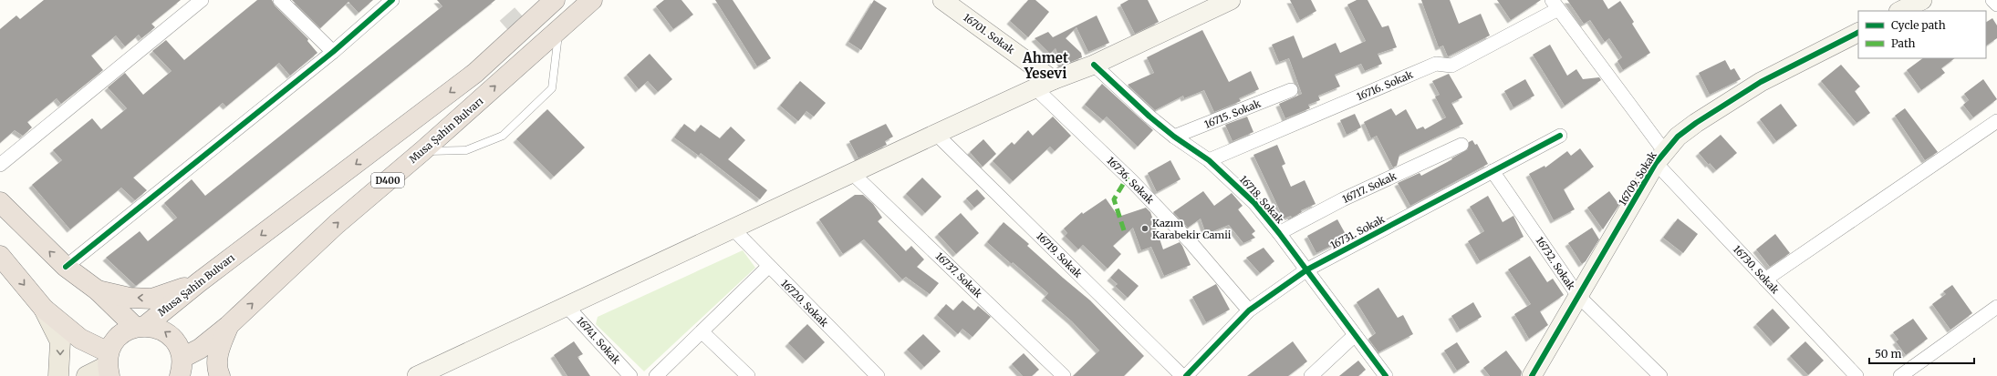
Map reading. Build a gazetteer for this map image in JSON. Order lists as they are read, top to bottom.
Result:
{
  "streets": {
    "highway": ["Musa Şahin Bulvarı", "D400"],
    "main road": ["16701. Sokak", "16709. Sokak"],
    "street": [
      "16716. Sokak",
      "16715. Sokak",
      "16736. Sokak",
      "16717. Sokak",
      "16718. Sokak",
      "16731. Sokak",
      "16719. Sokak",
      "16732. Sokak",
      "16730. Sokak",
      "16737. Sokak",
      "16720. Sokak",
      "16741. Sokak"
    ]
  },
  "crossings": [
    ["16716. Sokak", "16718. Sokak"],
    ["16716. Sokak", "16730. Sokak"],
    ["16715. Sokak", "16718. Sokak"],
    ["Musa Şahin Bulvarı", "D400"],
    ["16709. Sokak", "16732. Sokak"],
    ["16709. Sokak", "16730. Sokak"],
    ["16736. Sokak", "16731. Sokak"],
    ["16717. Sokak", "16718. Sokak"],
    ["16718. Sokak", "16731. Sokak"],
    ["16731. Sokak", "16732. Sokak"]
  ],
  "districts": ["Ahmet Yesevi"],
  "places": ["Kazım Karabekir Camii"],
  "legend": ["Cycle path", "Path"],
  "scale_bar": "50 m"
}
